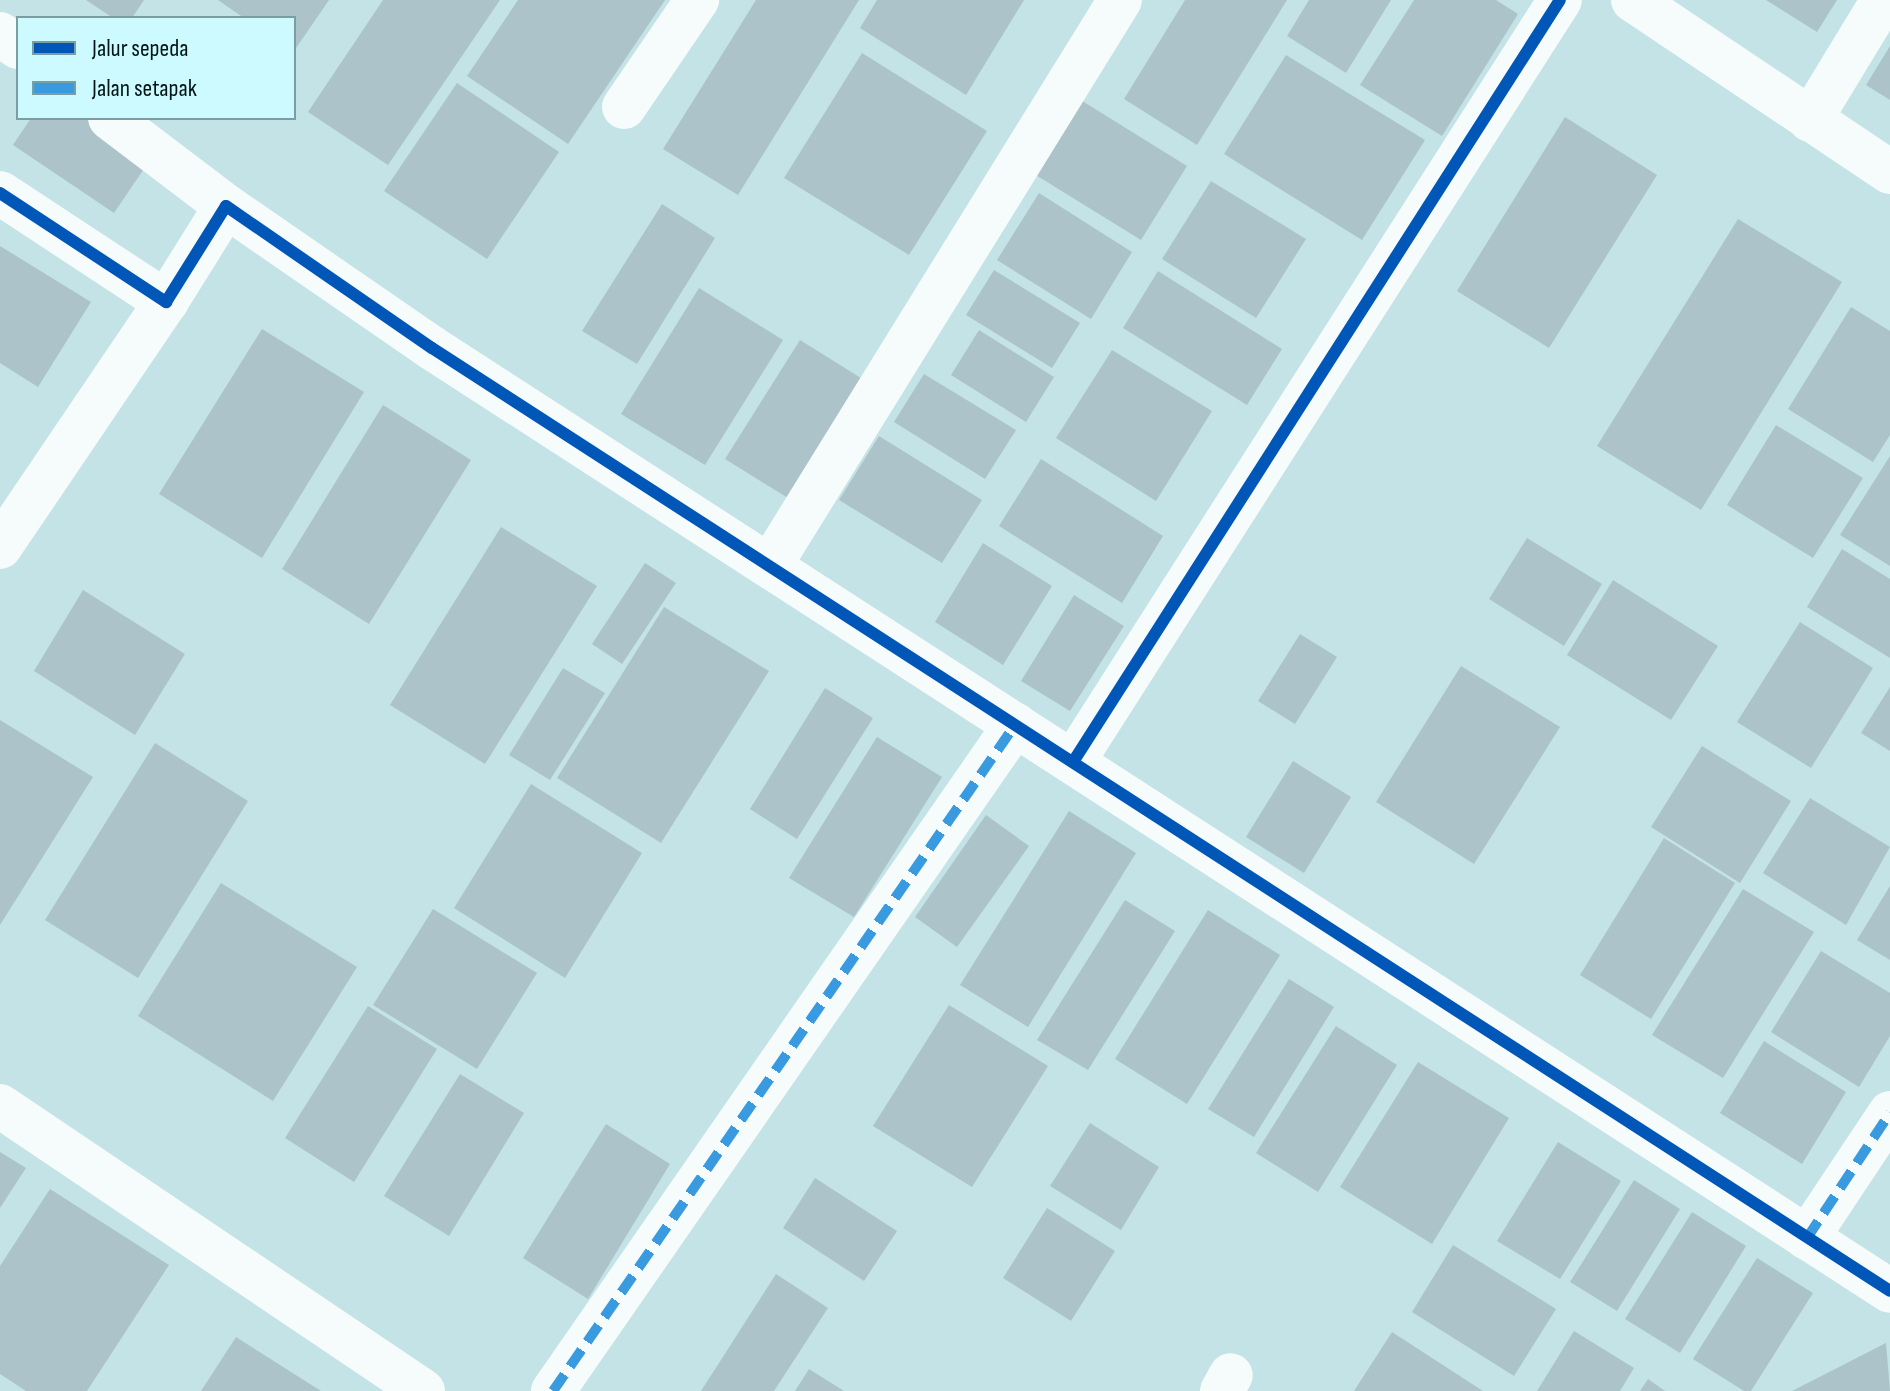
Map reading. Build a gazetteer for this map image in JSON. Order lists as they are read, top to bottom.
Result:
{
  "legend": ["Jalur sepeda", "Jalan setapak"]
}
